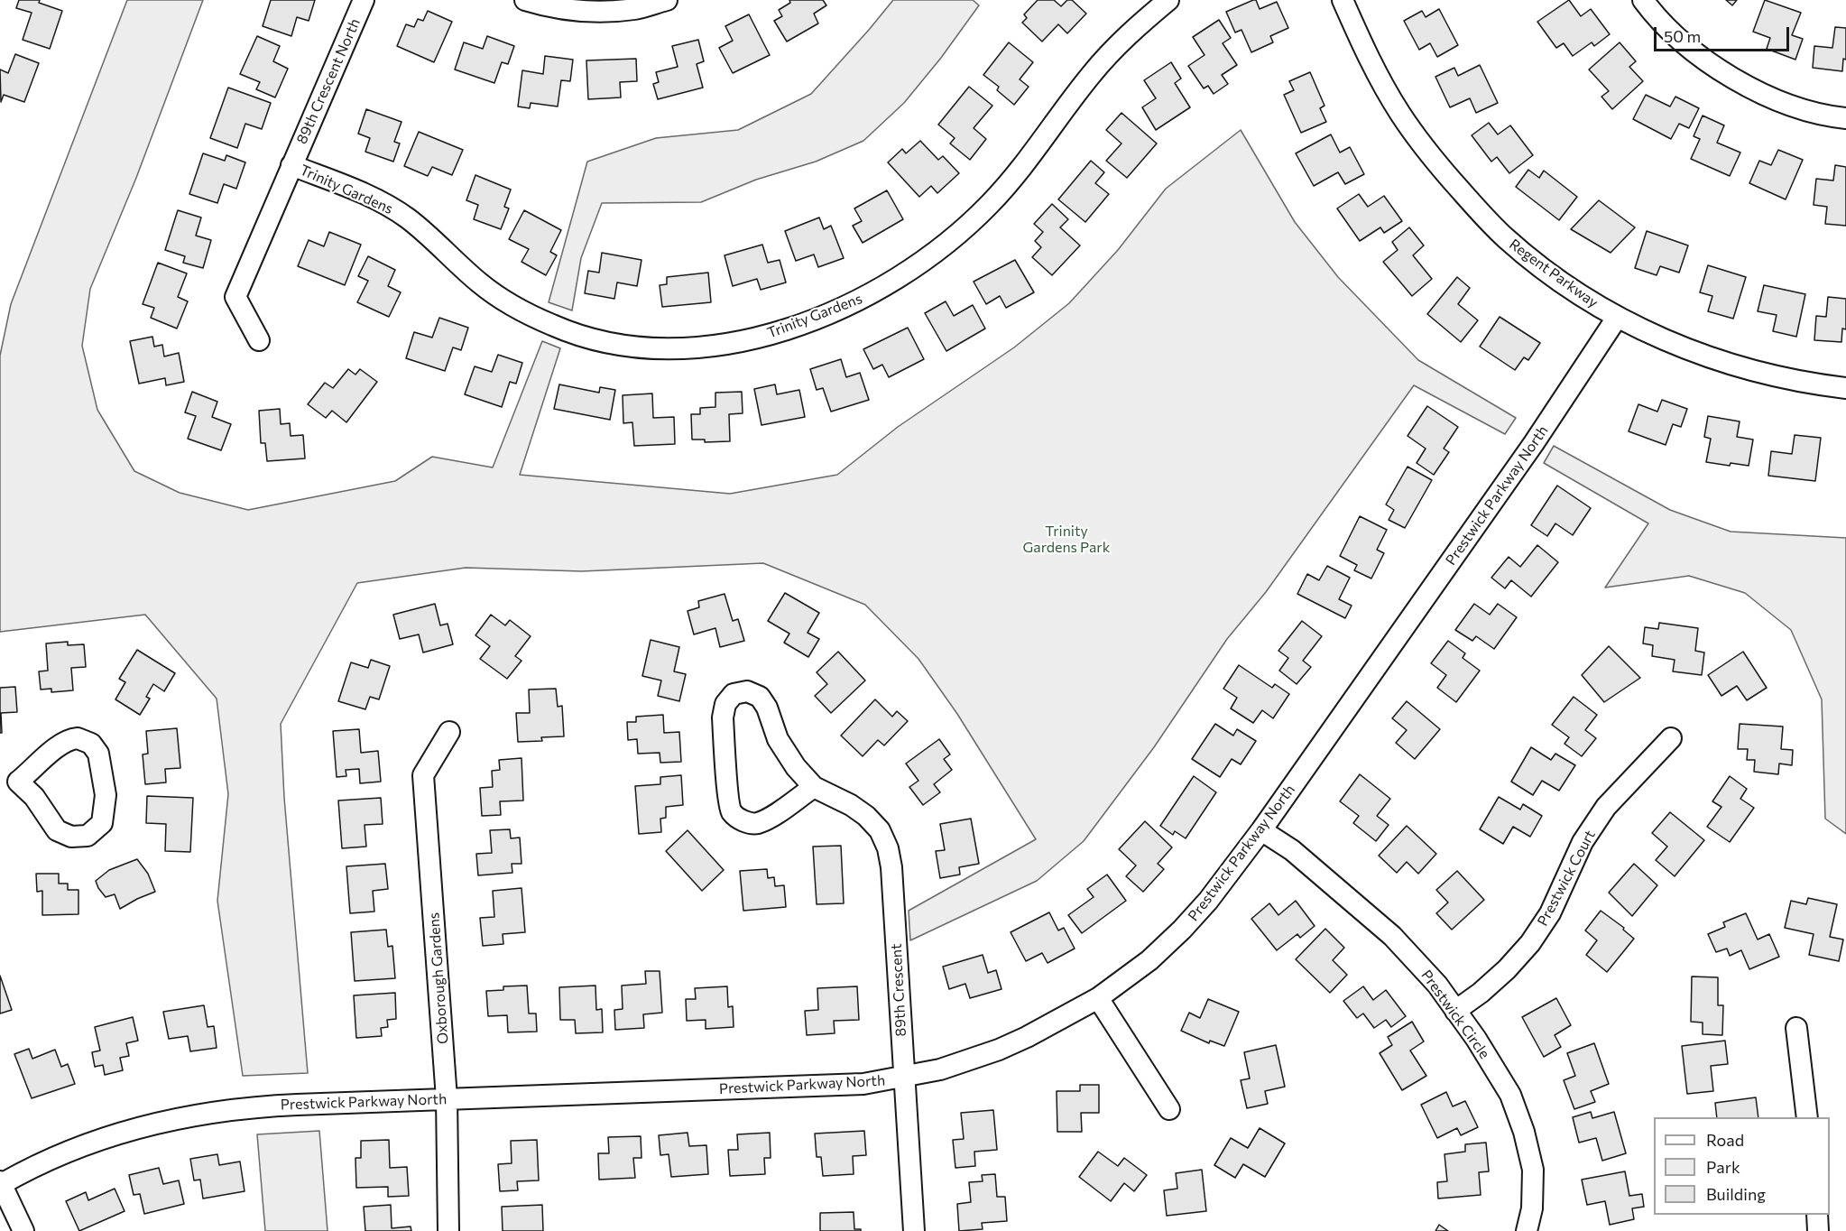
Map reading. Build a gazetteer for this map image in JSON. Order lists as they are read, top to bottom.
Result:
{
  "streets": {
    "street": [
      "89th Crescent North",
      "Trinity Gardens",
      "Regent Parkway",
      "Prestwick Parkway North",
      "Prestwick Court",
      "Oxborough Gardens",
      "89th Crescent",
      "Prestwick Circle"
    ]
  },
  "crossings": [
    ["89th Crescent North", "Trinity Gardens"],
    ["Regent Parkway", "Prestwick Parkway North"],
    ["Prestwick Parkway North", "Oxborough Gardens"],
    ["Prestwick Parkway North", "89th Crescent"],
    ["Prestwick Parkway North", "Prestwick Circle"],
    ["Prestwick Court", "Prestwick Circle"]
  ],
  "parks": ["Trinity Gardens Park"],
  "legend": ["Road", "Park", "Building"],
  "scale_bar": "50 m"
}
